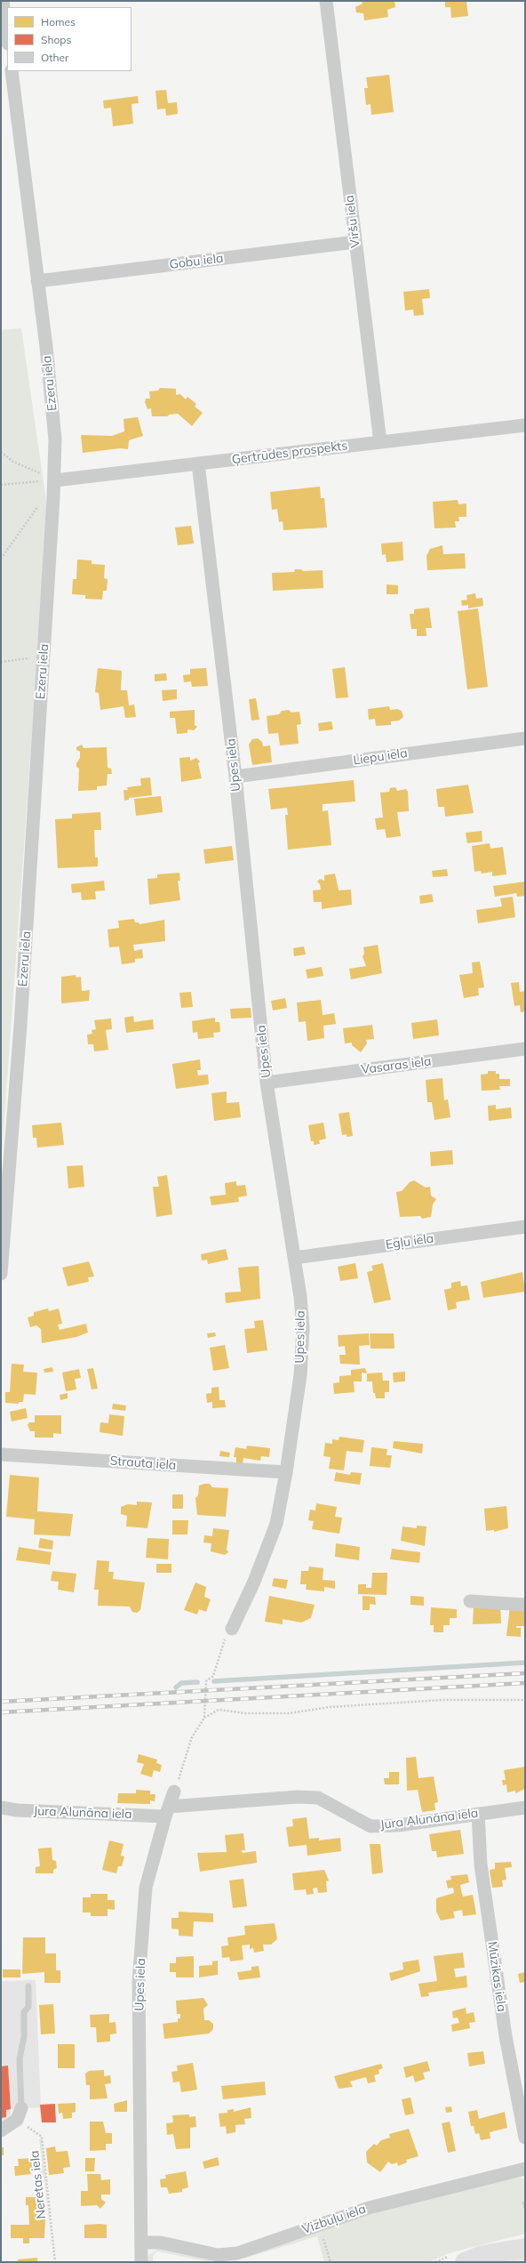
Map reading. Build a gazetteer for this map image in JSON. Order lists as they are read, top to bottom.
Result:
{
  "streets": {
    "street": [
      "Viršu iela",
      "Gobu iela",
      "Ezeru iela",
      "Ģertrūdes prospekts",
      "Liepu iela",
      "Upes iela",
      "Vasaras iela",
      "Egļu iela",
      "Strauta iela",
      "Jura Alunāna iela",
      "Mūzikas iela",
      "Vizbuļu iela"
    ],
    "path": ["Neretas iela"]
  },
  "crossings": [
    ["Viršu iela", "Gobu iela"],
    ["Viršu iela", "Ģertrūdes prospekts"],
    ["Gobu iela", "Ezeru iela"],
    ["Ezeru iela", "Ģertrūdes prospekts"],
    ["Ģertrūdes prospekts", "Upes iela"],
    ["Liepu iela", "Upes iela"],
    ["Upes iela", "Vasaras iela"],
    ["Upes iela", "Egļu iela"],
    ["Upes iela", "Strauta iela"],
    ["Upes iela", "Jura Alunāna iela"],
    ["Upes iela", "Vizbuļu iela"],
    ["Jura Alunāna iela", "Mūzikas iela"]
  ],
  "legend": ["Homes", "Shops", "Other"]
}
